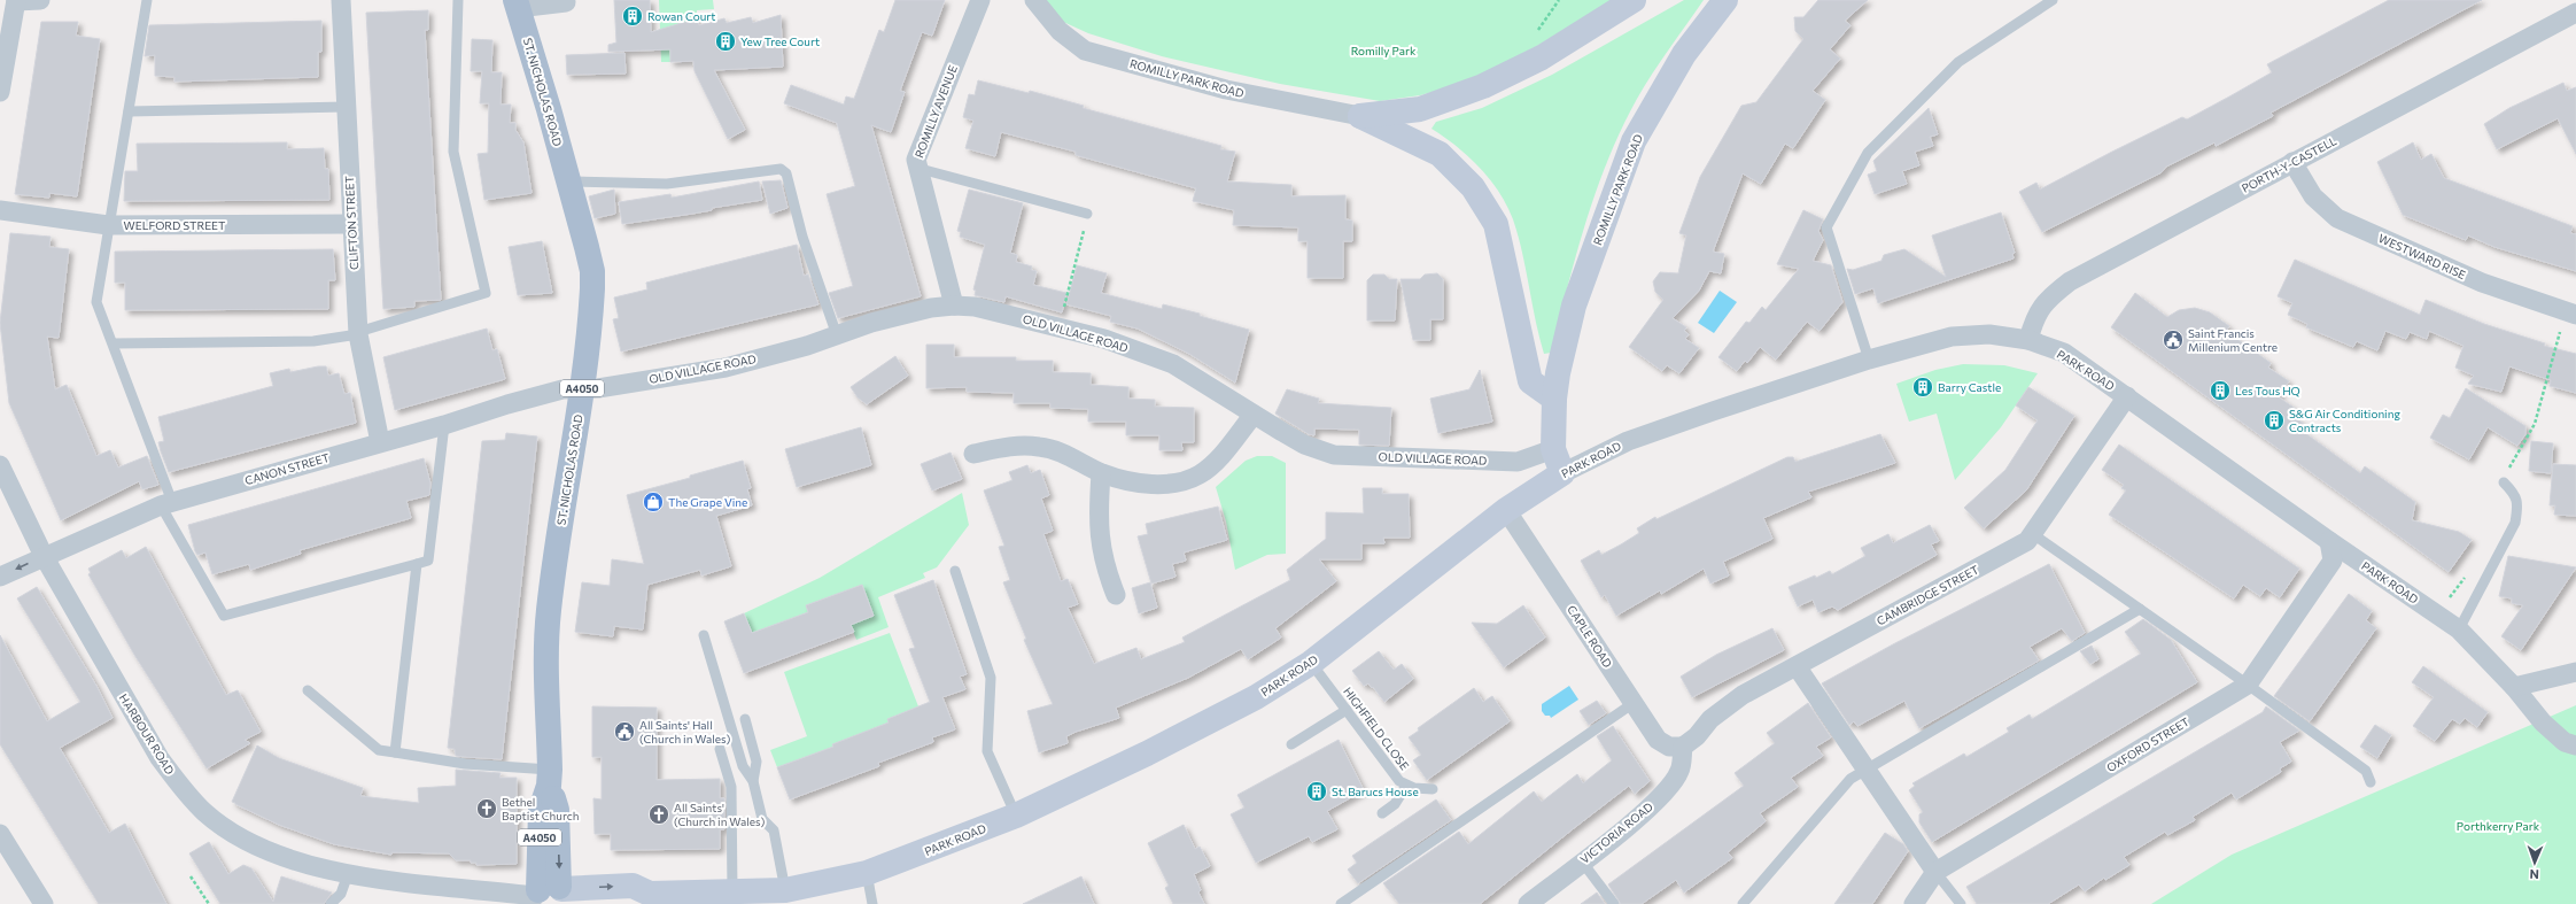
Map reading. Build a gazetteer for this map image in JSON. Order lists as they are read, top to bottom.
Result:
{
  "streets": {
    "main road": ["ST. NICHOLAS ROAD", "A4050"],
    "street": [
      "ROMILLY PARK ROAD",
      "ROMILLY AVENUE",
      "PORTH-Y-CASTELL",
      "CLIFTON STREET",
      "WELFORD STREET",
      "WESTWARD RISE",
      "OLD VILLAGE ROAD",
      "PARK ROAD",
      "CANON STREET",
      "CAMBRIDGE STREET",
      "CAPLE ROAD",
      "HARBOUR ROAD",
      "OXFORD STREET",
      "VICTORIA ROAD"
    ],
    "lane": ["HIGHFIELD CLOSE"]
  },
  "crossings": [
    ["ROMILLY PARK ROAD", "OLD VILLAGE ROAD"],
    ["ROMILLY PARK ROAD", "PARK ROAD"],
    ["ST. NICHOLAS ROAD", "OLD VILLAGE ROAD"],
    ["ST. NICHOLAS ROAD", "PARK ROAD"],
    ["ST. NICHOLAS ROAD", "CANON STREET"],
    ["ST. NICHOLAS ROAD", "HARBOUR ROAD"],
    ["ROMILLY AVENUE", "OLD VILLAGE ROAD"],
    ["PORTH-Y-CASTELL", "WESTWARD RISE"],
    ["PORTH-Y-CASTELL", "PARK ROAD"],
    ["CLIFTON STREET", "WELFORD STREET"],
    ["CLIFTON STREET", "CANON STREET"],
    ["OLD VILLAGE ROAD", "CANON STREET"],
    ["PARK ROAD", "CAMBRIDGE STREET"],
    ["PARK ROAD", "CAPLE ROAD"],
    ["PARK ROAD", "HIGHFIELD CLOSE"],
    ["PARK ROAD", "HARBOUR ROAD"],
    ["PARK ROAD", "OXFORD STREET"],
    ["CANON STREET", "HARBOUR ROAD"],
    ["CAMBRIDGE STREET", "CAPLE ROAD"],
    ["CAMBRIDGE STREET", "VICTORIA ROAD"],
    ["CAPLE ROAD", "VICTORIA ROAD"]
  ],
  "parks": ["Romilly Park", "Porthkerry Park"],
  "places": {
    "building": [
      "Rowan Court",
      "Yew Tree Court",
      "Barry Castle",
      "Les Tous HQ",
      "S&G Air Conditioning Contracts",
      "St. Barucs House"
    ],
    "public building": ["Saint Francis Millenium Centre", "All Saints' Hall (Church in Wales)"],
    "shop": ["The Grape Vine"],
    "church": ["Bethel Baptist Church", "All Saints' (Church in Wales)"]
  },
  "north": "bottom"
}
